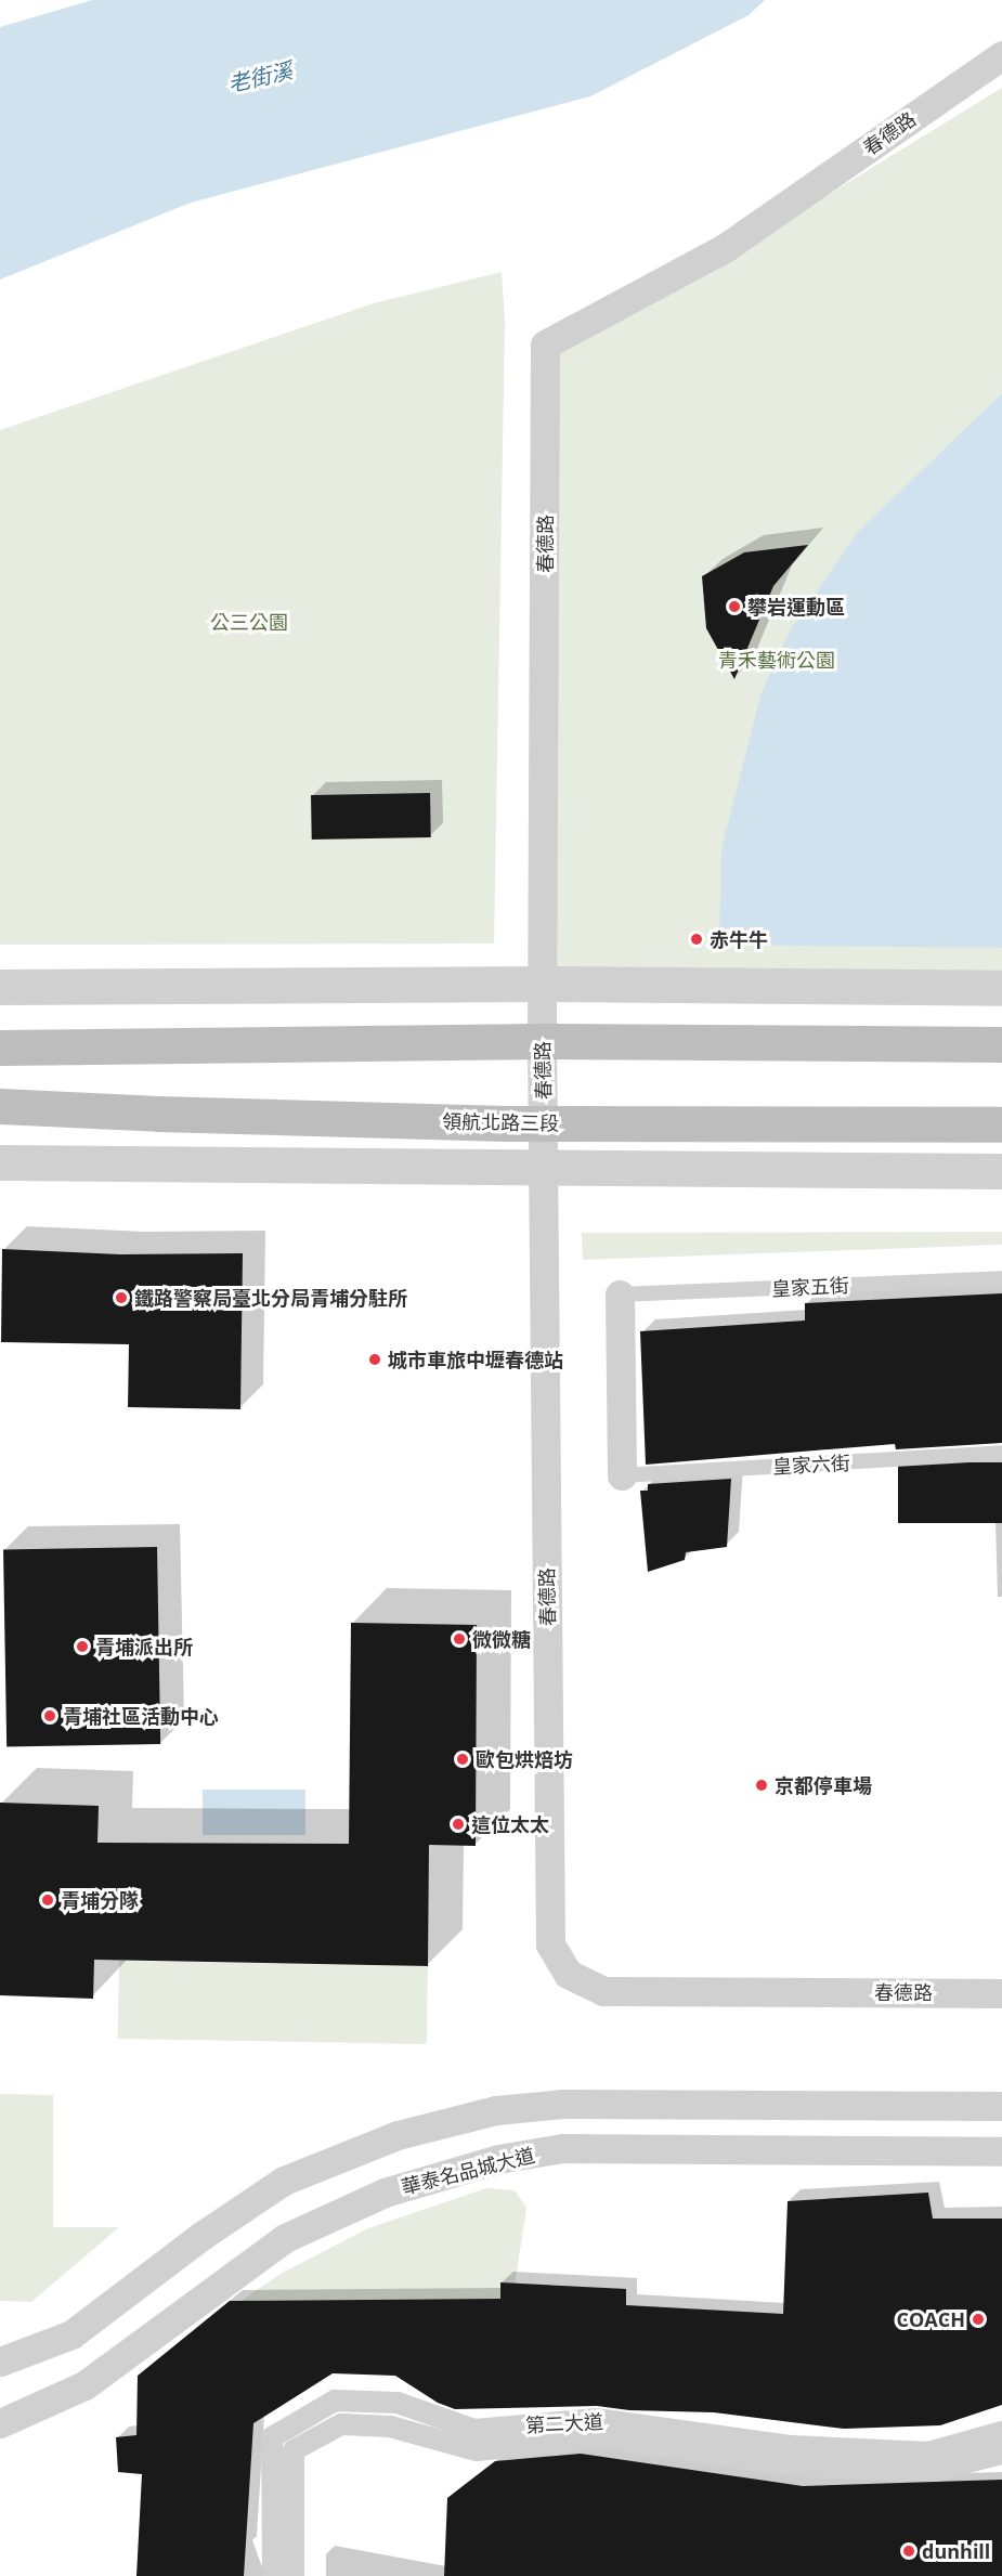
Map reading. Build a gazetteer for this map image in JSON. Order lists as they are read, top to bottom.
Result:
{
  "streets": {
    "main road": ["領航北路三段"],
    "street": ["春德路", "華泰名品城大道", "第二大道"],
    "lane": ["皇家五街", "皇家六街"]
  },
  "crossings": [
    ["春德路", "領航北路三段"]
  ],
  "water": ["老街溪"],
  "parks": ["公三公園", "青禾藝術公園"],
  "places": [
    "攀岩運動區",
    "赤牛牛",
    "鐵路警察局臺北分局青埔分駐所",
    "城市車旅中壢春德站",
    "微微糖",
    "青埔派出所",
    "青埔社區活動中心",
    "歐包烘焙坊",
    "京都停車場",
    "這位太太",
    "青埔分隊",
    "COACH",
    "dunhill"
  ]
}
